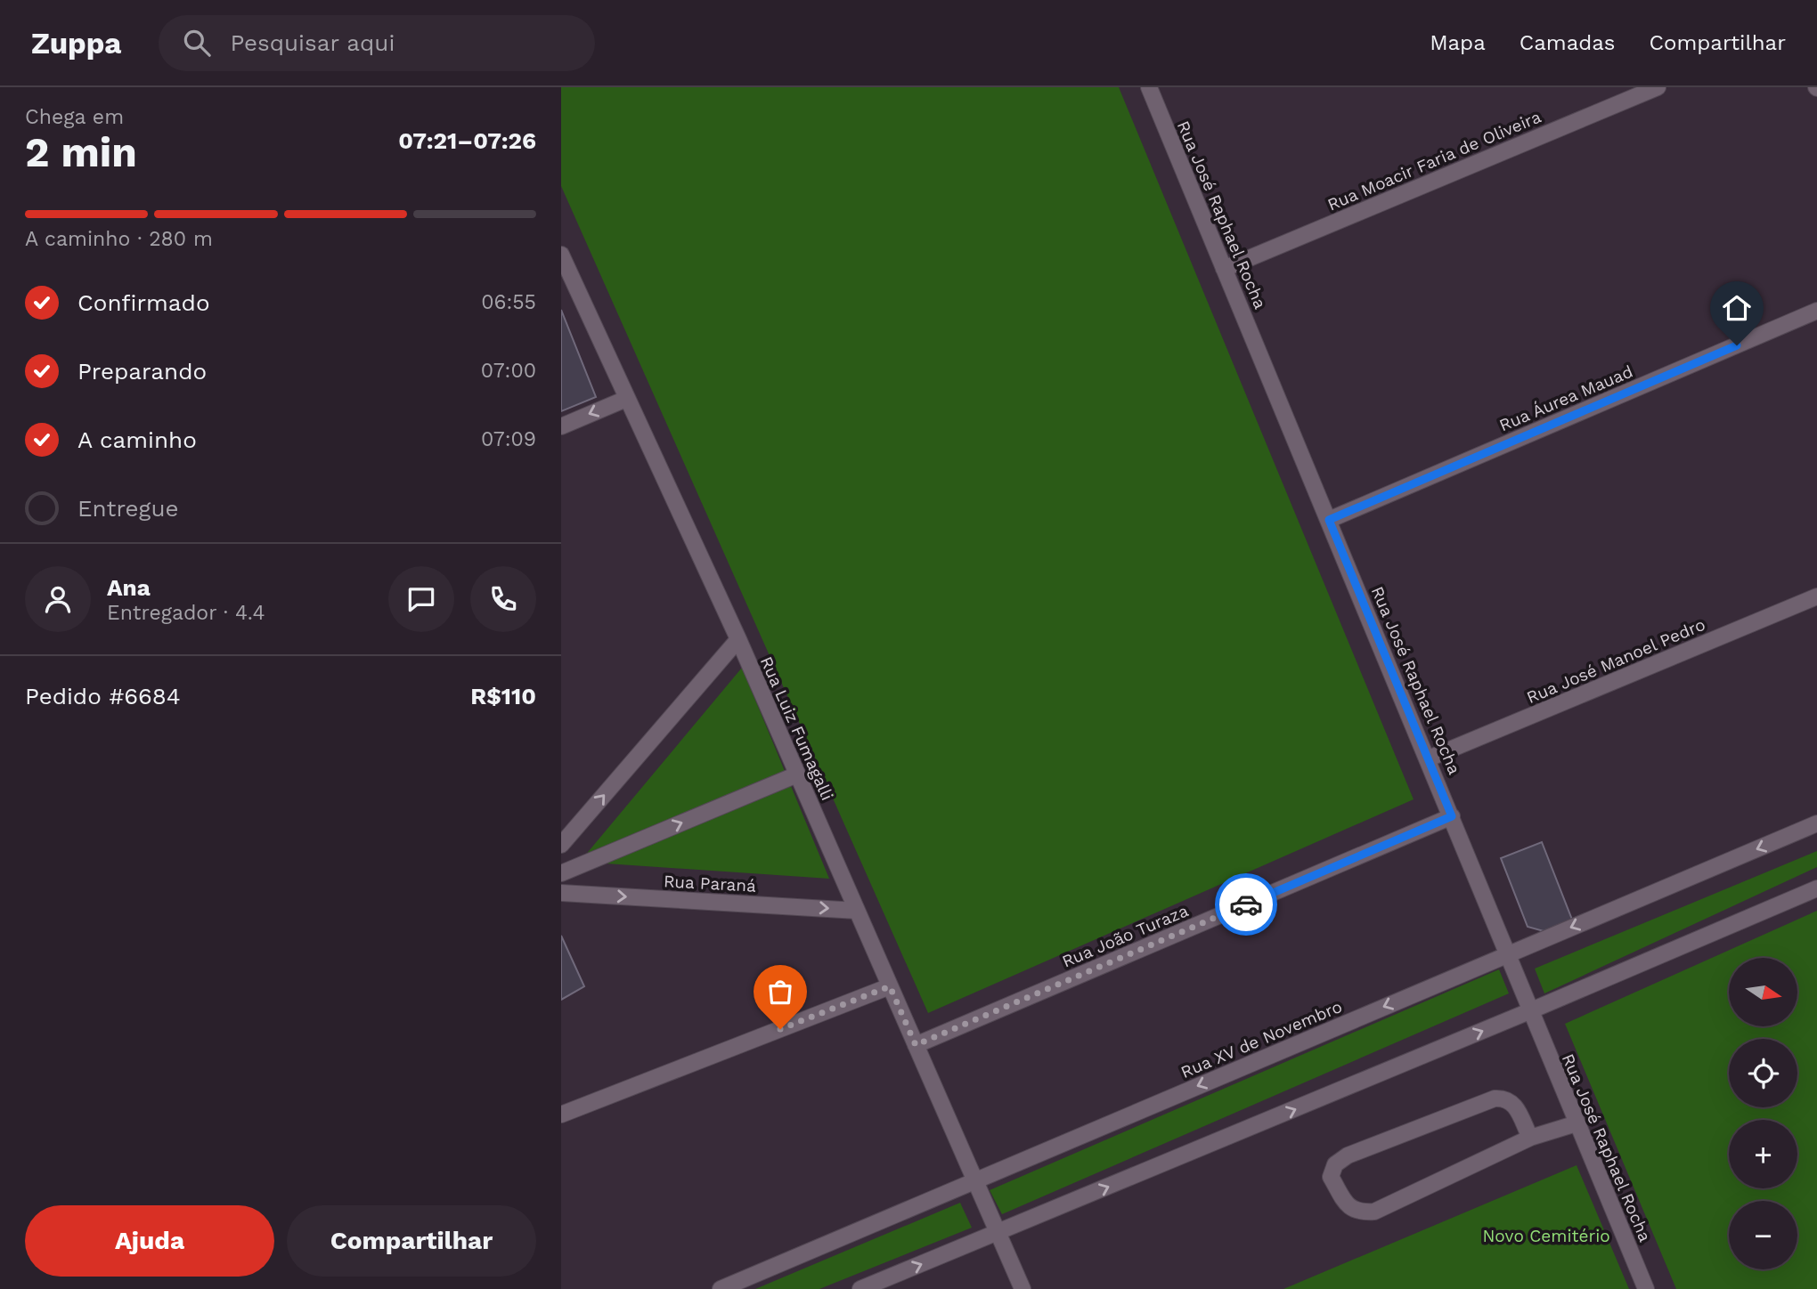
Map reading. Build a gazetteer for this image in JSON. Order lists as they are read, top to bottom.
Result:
{
  "streets": {
    "street": [
      "Rua Moacir Faria de Oliveira",
      "Rua José Raphael Rocha",
      "Rua Áurea Mauad",
      "Rua José Manoel Pedro",
      "Rua Luiz Fumagalli",
      "Rua Paraná",
      "Rua João Turaza",
      "Rua XV de Novembro"
    ]
  },
  "crossings": [
    ["Rua Moacir Faria de Oliveira", "Rua José Raphael Rocha"],
    ["Rua José Raphael Rocha", "Rua Áurea Mauad"],
    ["Rua José Raphael Rocha", "Rua José Manoel Pedro"],
    ["Rua José Raphael Rocha", "Rua João Turaza"],
    ["Rua José Raphael Rocha", "Rua XV de Novembro"],
    ["Rua Luiz Fumagalli", "Rua Paraná"],
    ["Rua Luiz Fumagalli", "Rua João Turaza"],
    ["Rua Luiz Fumagalli", "Rua XV de Novembro"]
  ],
  "parks": ["Novo Cemitério"],
  "north": "right",
  "page": {
    "header": "Zuppa",
    "search": "Pesquisar aqui",
    "nav": ["Mapa", "Camadas", "Compartilhar"],
    "heading": ["2 min", "Chega em", "07:21–07:26"],
    "panel": [
      "Ana",
      "Entregador · 4.4",
      "Pedido #6684",
      "R$110"
    ],
    "bar": "A caminho · 280 m",
    "list": [
      ["Confirmado", "06:55"],
      ["Preparando", "07:00"],
      ["A caminho", "07:09"],
      "Entregue"
    ],
    "map_buttons": ["+", "−"],
    "buttons": ["Ajuda", "Compartilhar"]
  }
}
